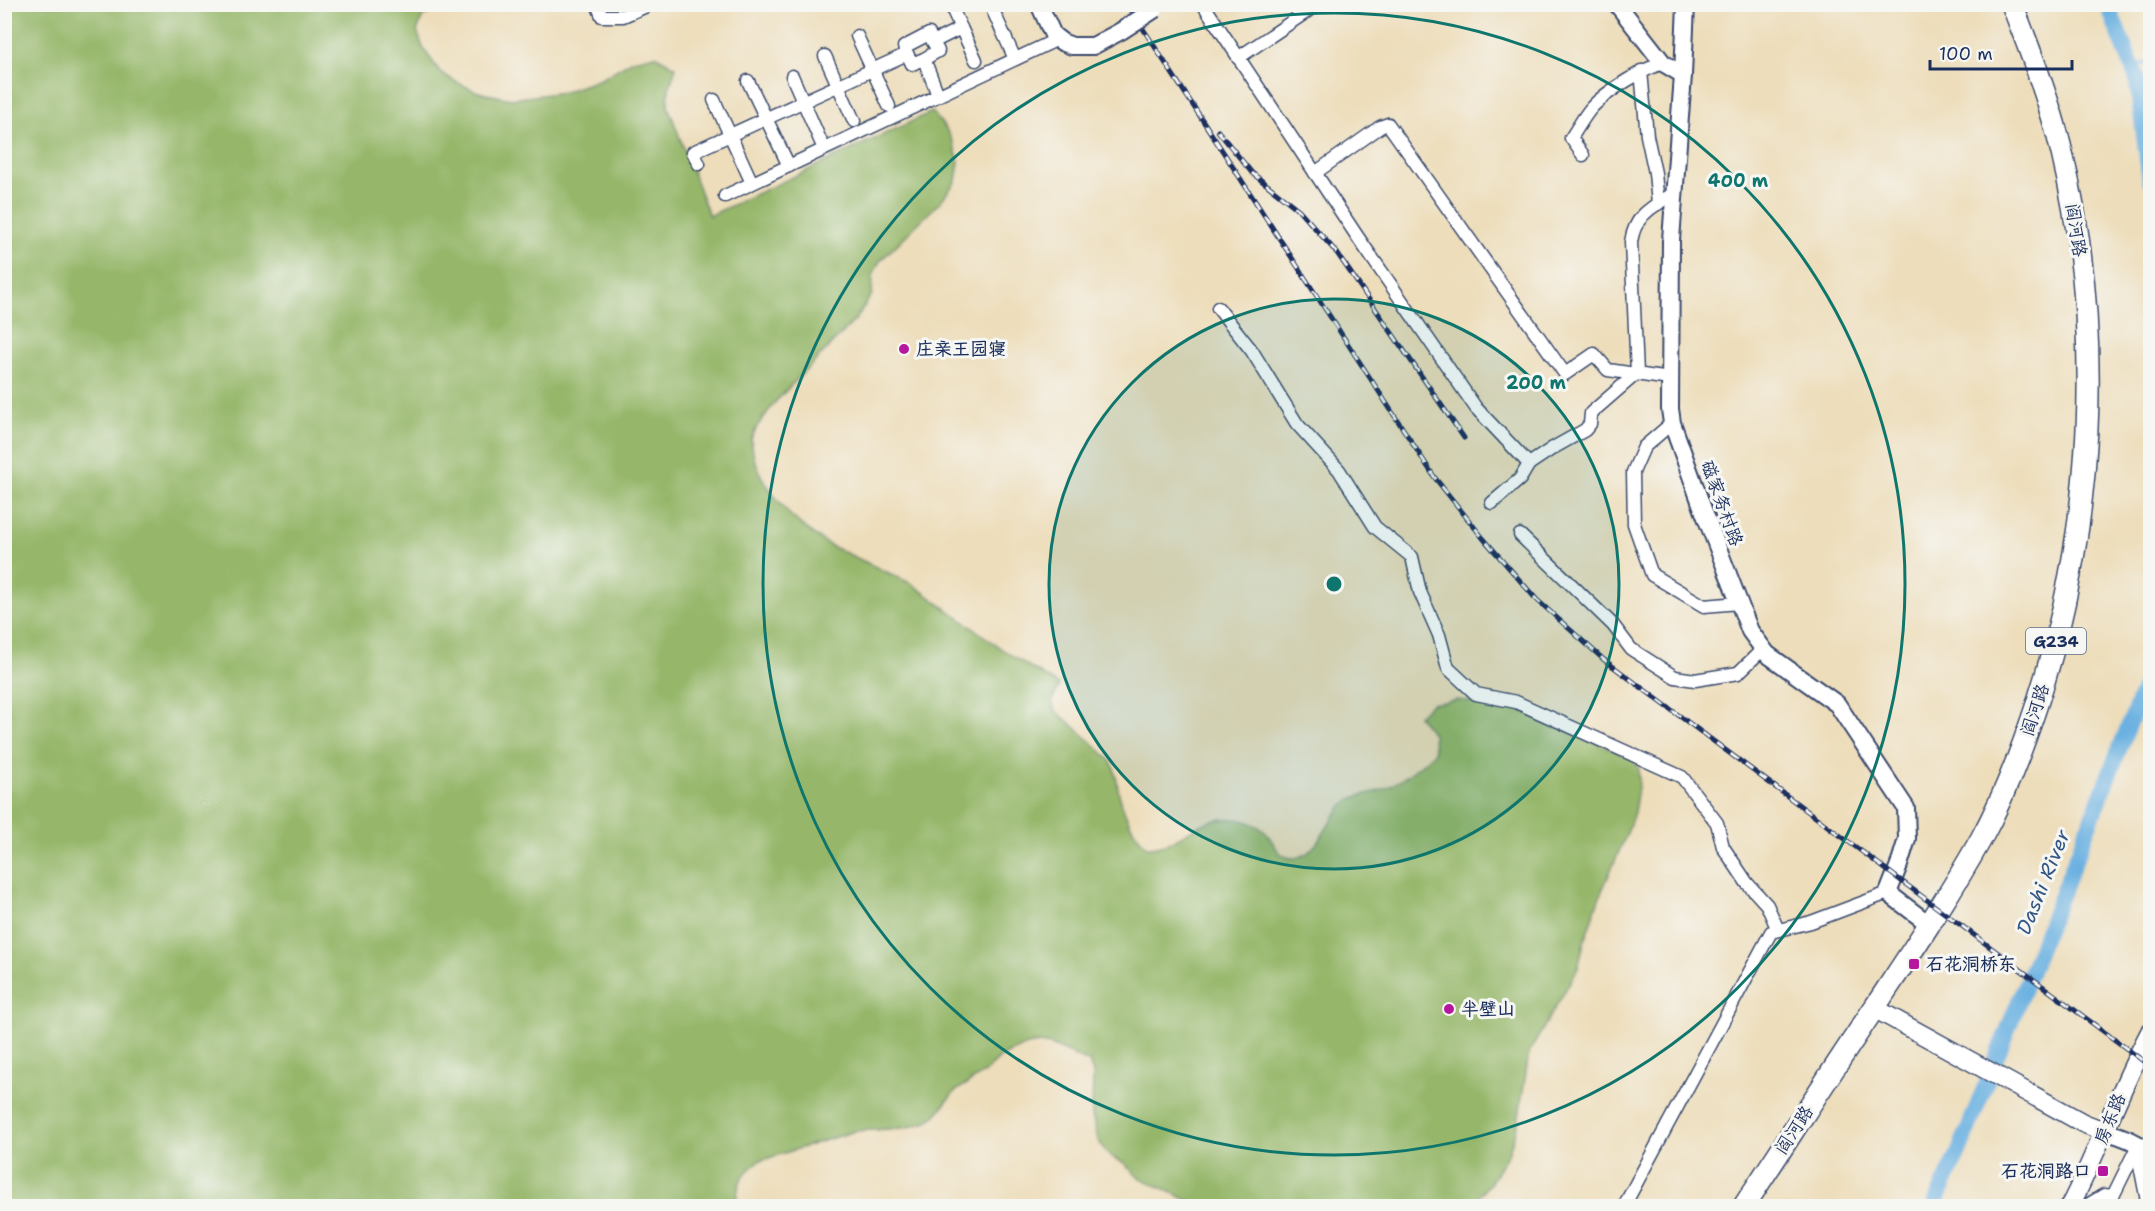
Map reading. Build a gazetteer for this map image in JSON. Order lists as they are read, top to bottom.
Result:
{
  "streets": {
    "highway": ["阎河路", "G234"],
    "main road": ["房东路"],
    "street": ["磁家务村路"]
  },
  "water": ["Dashi River"],
  "places": {
    "other": ["庄亲王园寝", "半壁山"],
    "transit": ["石花洞桥东", "石花洞路口"]
  },
  "scale_bar": "100 m",
  "rings": ["400 m", "200 m"]
}
